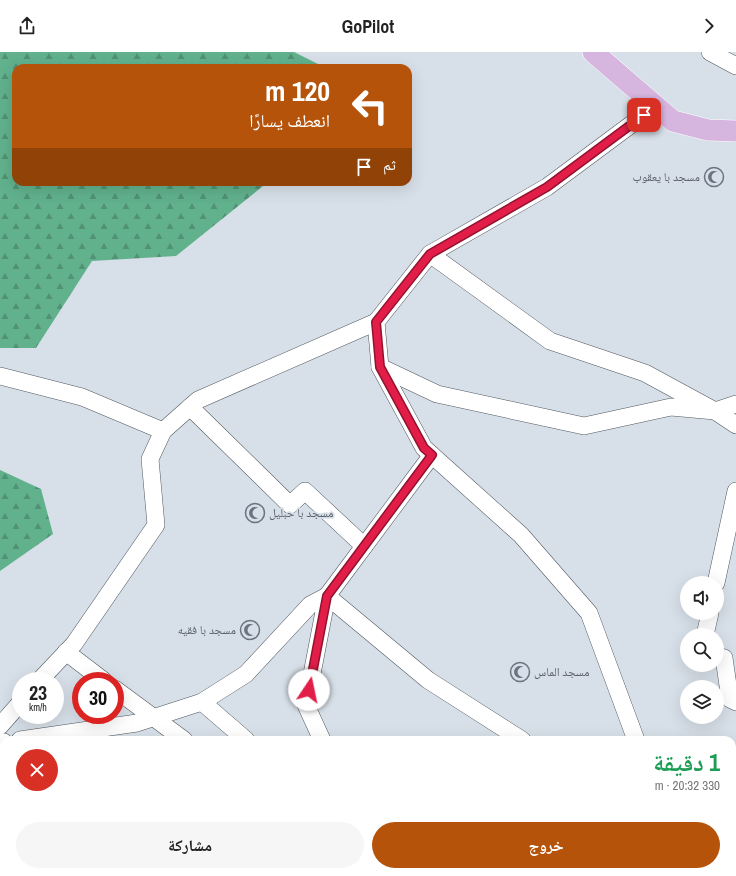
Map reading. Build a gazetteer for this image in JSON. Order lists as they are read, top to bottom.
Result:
{
  "places": {
    "mosque": [
      "مسجد با يعقوب",
      "مسجد با حبليل",
      "مسجد با فقيه",
      "مسجد الماس"
    ]
  },
  "page": {
    "header": "GoPilot",
    "turn": ["120 m", "انعطف يسارًا"],
    "then": "ثم",
    "speed": "23 km/h",
    "limit": "30",
    "heading": ["1 دقيقة", "330 m · 20:32"],
    "buttons": ["خروج", "مشاركة"]
  }
}
